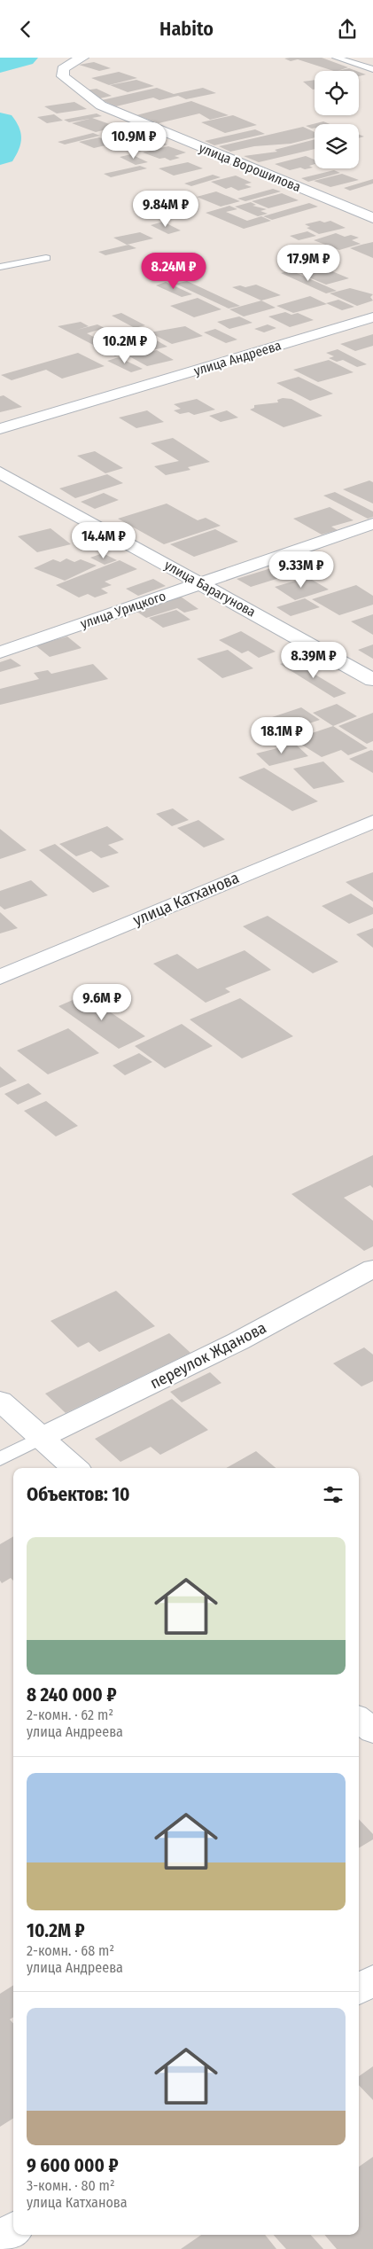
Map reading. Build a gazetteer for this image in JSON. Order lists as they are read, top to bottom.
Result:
{
  "streets": {
    "street": [
      "улица Ворошилова",
      "улица Андреева",
      "улица Барагунова",
      "улица Урицкого",
      "улица Катханова",
      "переулок Жданова"
    ]
  },
  "crossings": [
    ["улица Барагунова", "улица Урицкого"]
  ],
  "page": {
    "header": "Habito",
    "price": [
      "10.9M ₽",
      "9.84M ₽",
      "17.9M ₽",
      "8.24M ₽",
      "10.2M ₽",
      "14.4M ₽",
      "9.33M ₽",
      "8.39M ₽",
      "18.1M ₽",
      "9.6M ₽"
    ],
    "heading": "Объектов: 10",
    "list": [
      {
        "name": "8 240 000 ₽",
        "note": "2-комн. · 62 m² · улица Андреева"
      },
      {
        "name": "10.2M ₽",
        "note": "2-комн. · 68 m² · улица Андреева"
      },
      {
        "name": "9 600 000 ₽",
        "note": "3-комн. · 80 m² · улица Катханова"
      }
    ]
  }
}
